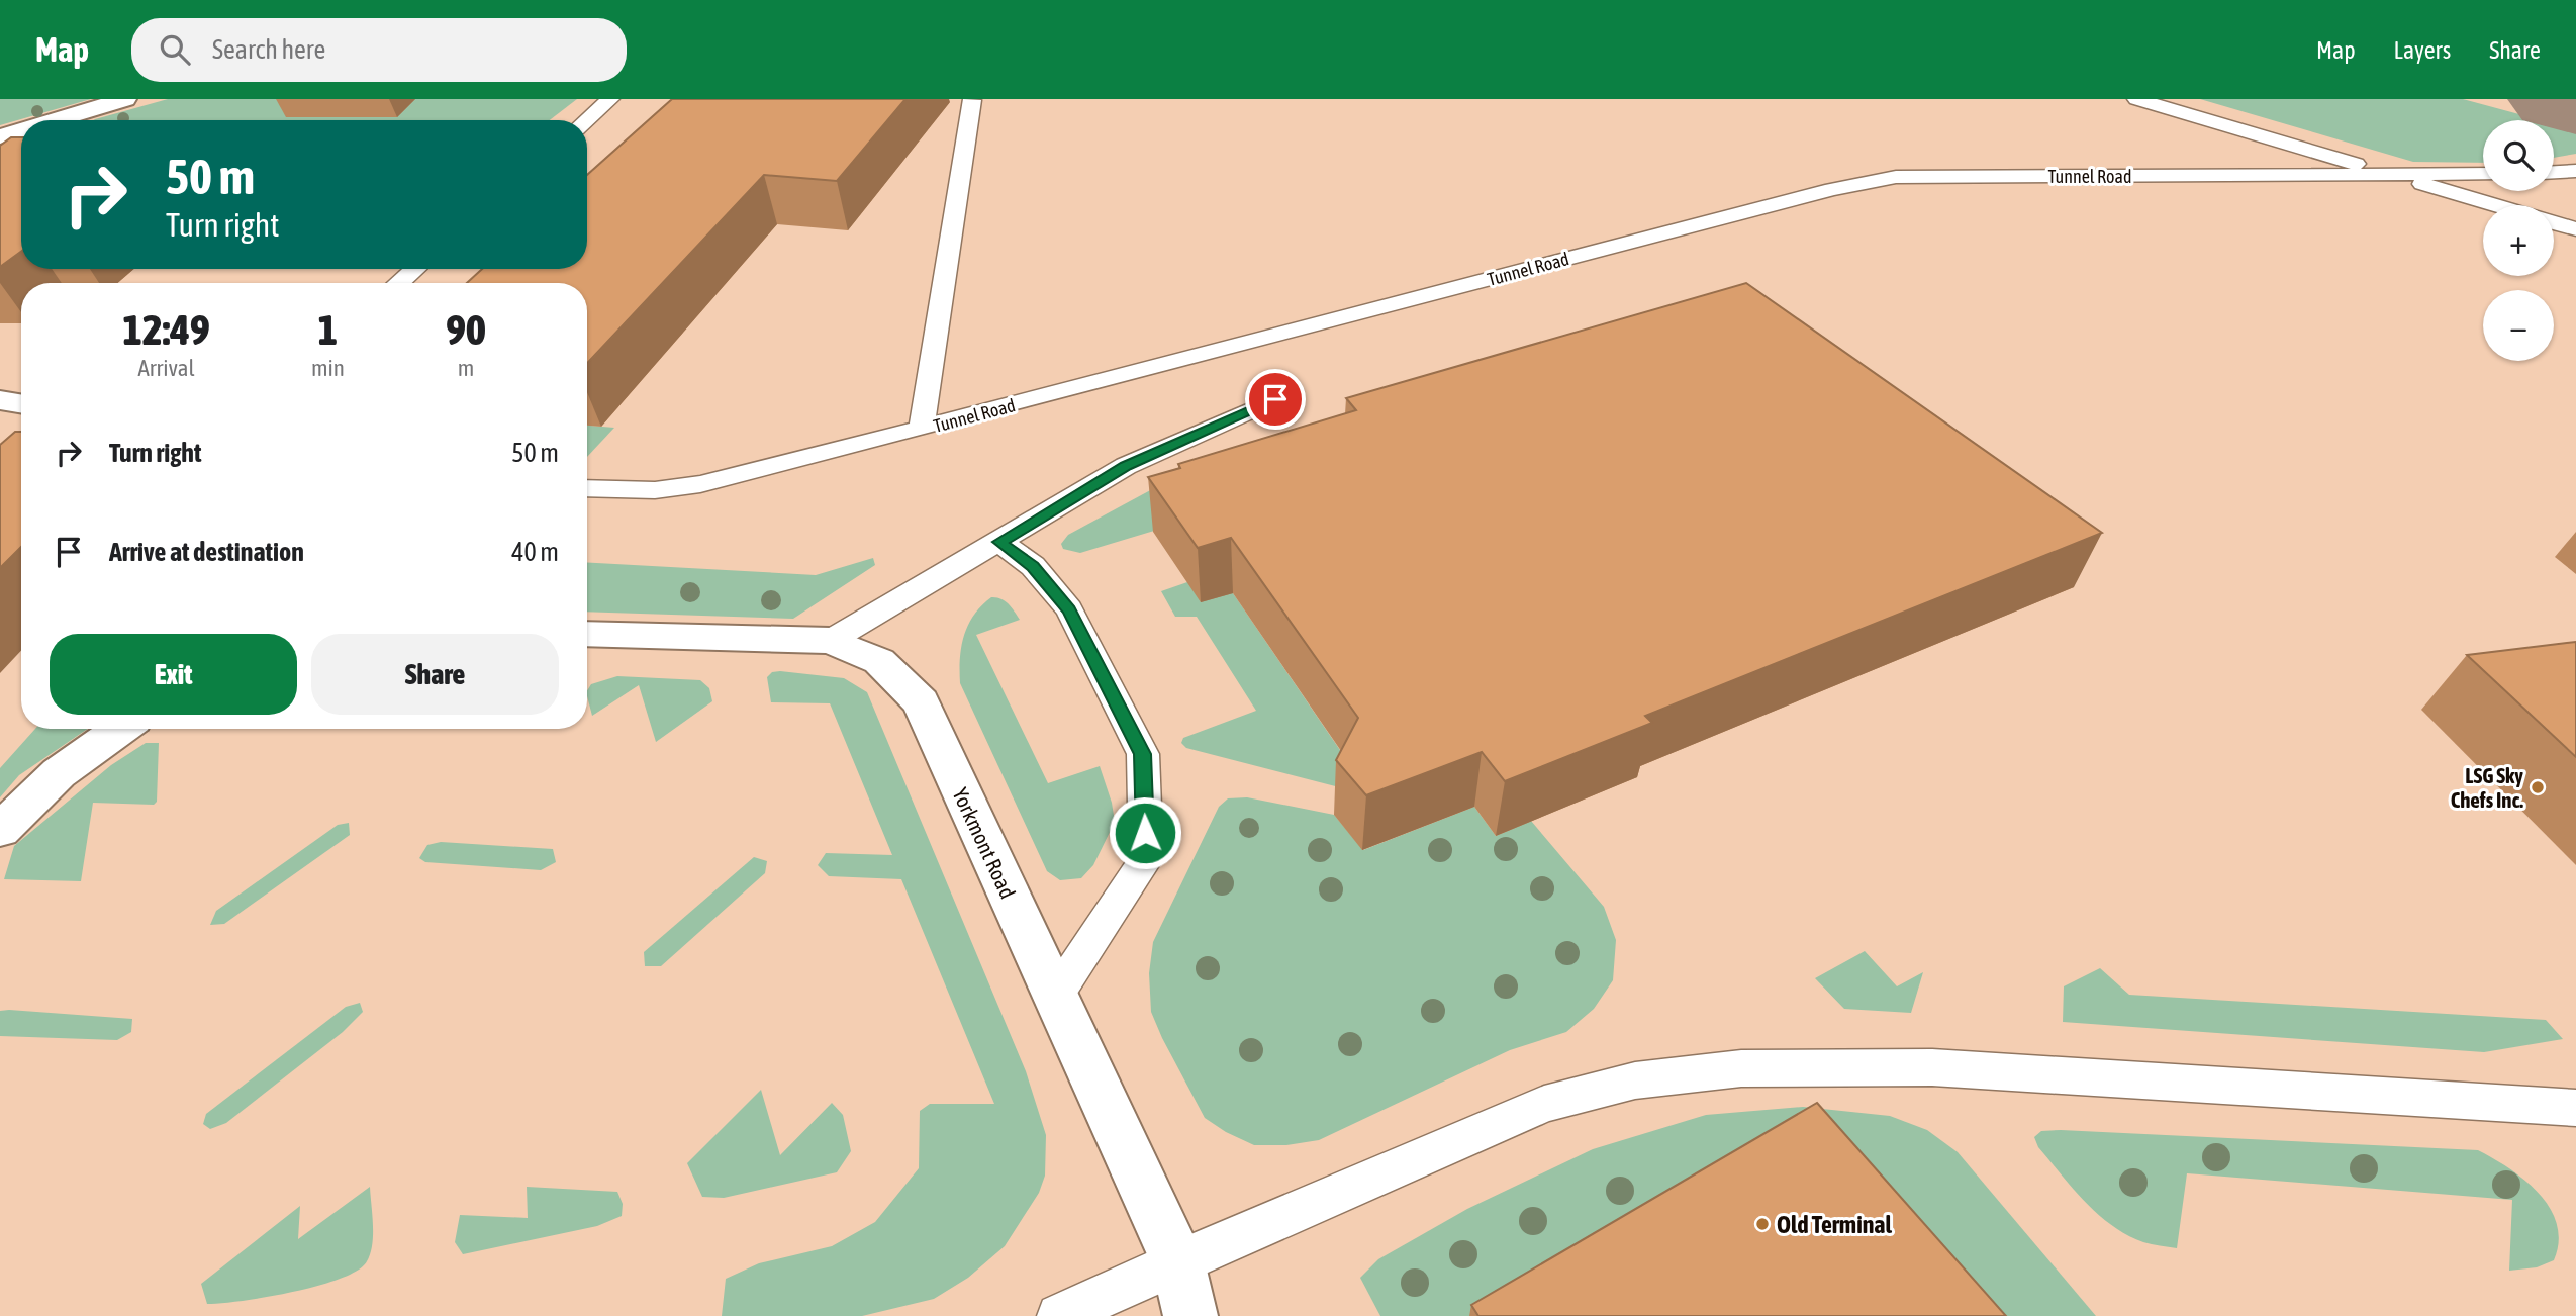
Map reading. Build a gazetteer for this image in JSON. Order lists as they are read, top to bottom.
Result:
{
  "streets": {
    "street": ["Yorkmont Road"],
    "lane": ["Tunnel Road"]
  },
  "places": ["LSG Sky Chefs Inc.", "Old Terminal"],
  "page": {
    "header": "Map",
    "search": "Search here",
    "nav": ["Map", "Layers", "Share"],
    "map_buttons": ["+", "−"],
    "turn": ["50 m", "Turn right"],
    "eta": [
      "12:49",
      "Arrival",
      "1",
      "min",
      "90",
      "m"
    ],
    "list": [
      {
        "name": "Turn right",
        "value": "50 m"
      },
      {
        "name": "Arrive at destination",
        "value": "40 m"
      }
    ],
    "buttons": ["Exit", "Share"]
  }
}
